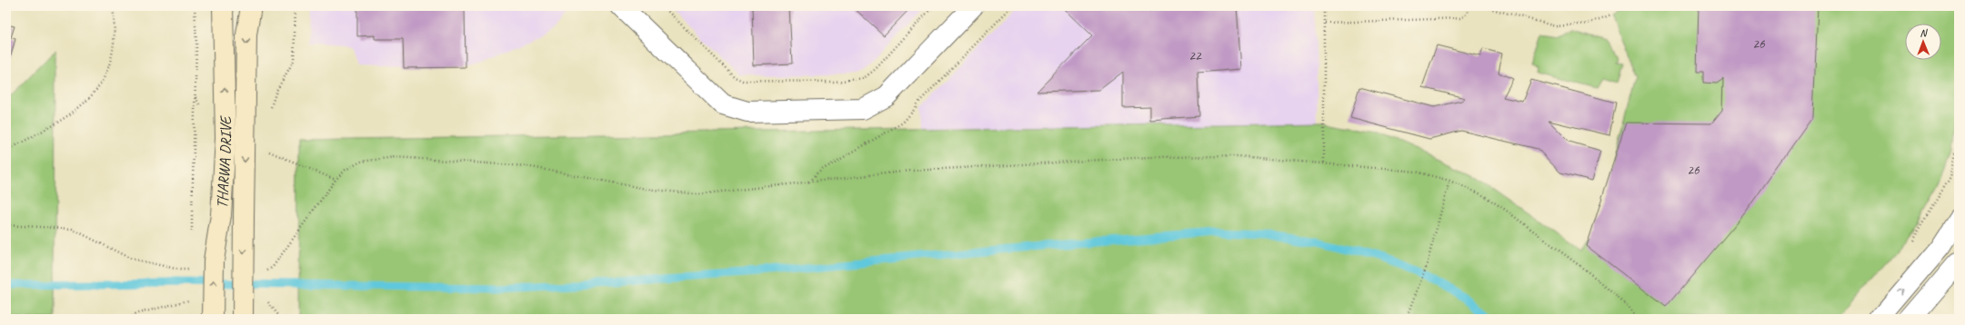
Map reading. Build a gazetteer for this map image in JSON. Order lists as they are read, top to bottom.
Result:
{
  "streets": {
    "main road": ["THARWA DRIVE"]
  },
  "house_numbers": ["26", "22", "26"],
  "north": "top"
}
